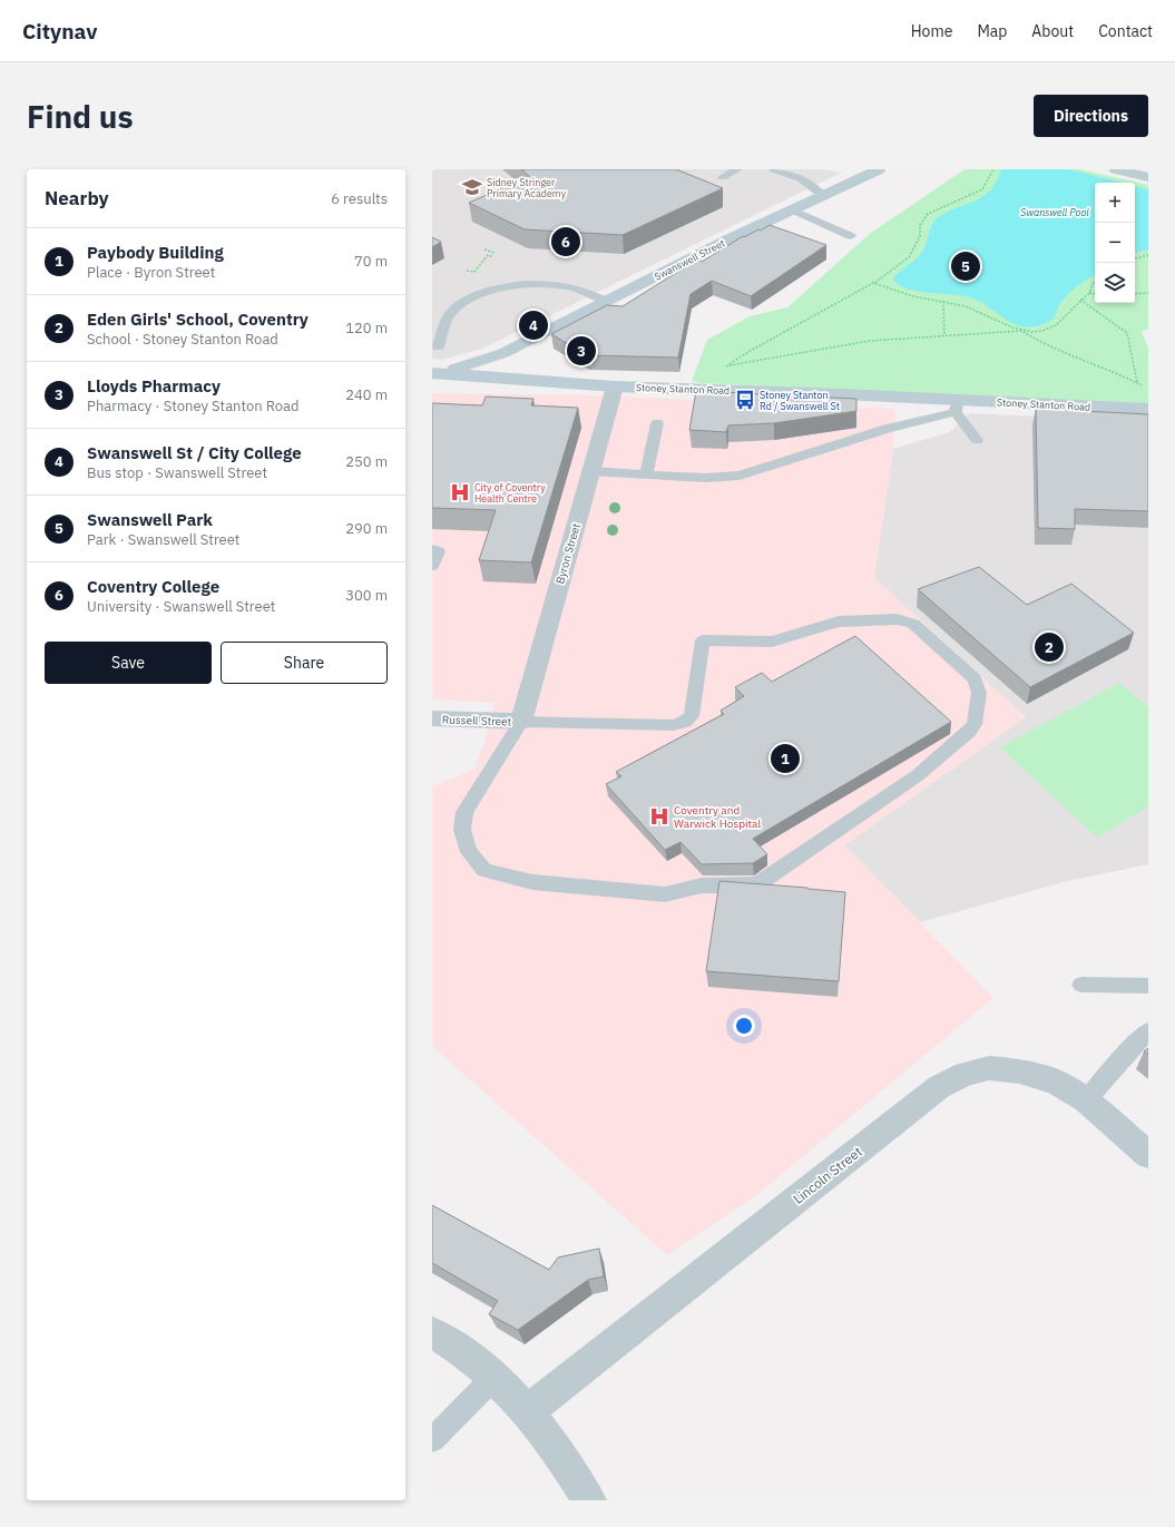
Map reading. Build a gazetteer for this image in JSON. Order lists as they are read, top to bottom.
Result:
{
  "streets": {
    "main road": ["Swanswell Street", "Stoney Stanton Road"],
    "street": ["Byron Street", "Russell Street", "Lincoln Street"]
  },
  "crossings": [
    ["Swanswell Street", "Stoney Stanton Road"],
    ["Stoney Stanton Road", "Byron Street"],
    ["Byron Street", "Russell Street"]
  ],
  "water": ["Swanswell Pool"],
  "places": {
    "school or university": ["Sidney Stringer Primary Academy"],
    "bus stop": ["Stoney Stanton Rd / Swanswell St"],
    "hospital": ["City of Coventry Health Centre", "Coventry and Warwick Hospital"]
  },
  "page": {
    "header": "Citynav",
    "nav": [
      "Home",
      "Map",
      "About",
      "Contact"
    ],
    "buttons": [
      "Directions",
      ["Save", "Share"]
    ],
    "title": "Find us",
    "heading": ["Nearby", "6 results"],
    "map_buttons": ["+", "−"],
    "pins": [
      "6",
      "5",
      "4",
      "3",
      "2",
      "1"
    ],
    "list": [
      {
        "mark": "1",
        "name": "Paybody Building",
        "note": "Place · Byron Street",
        "value": "70 m"
      },
      {
        "mark": "2",
        "name": "Eden Girls' School, Coventry",
        "note": "School · Stoney Stanton Road",
        "value": "120 m"
      },
      {
        "mark": "3",
        "name": "Lloyds Pharmacy",
        "note": "Pharmacy · Stoney Stanton Road",
        "value": "240 m"
      },
      {
        "mark": "4",
        "name": "Swanswell St / City College",
        "note": "Bus stop · Swanswell Street",
        "value": "250 m"
      },
      {
        "mark": "5",
        "name": "Swanswell Park",
        "note": "Park · Swanswell Street",
        "value": "290 m"
      },
      {
        "mark": "6",
        "name": "Coventry College",
        "note": "University · Swanswell Street",
        "value": "300 m"
      }
    ]
  }
}
